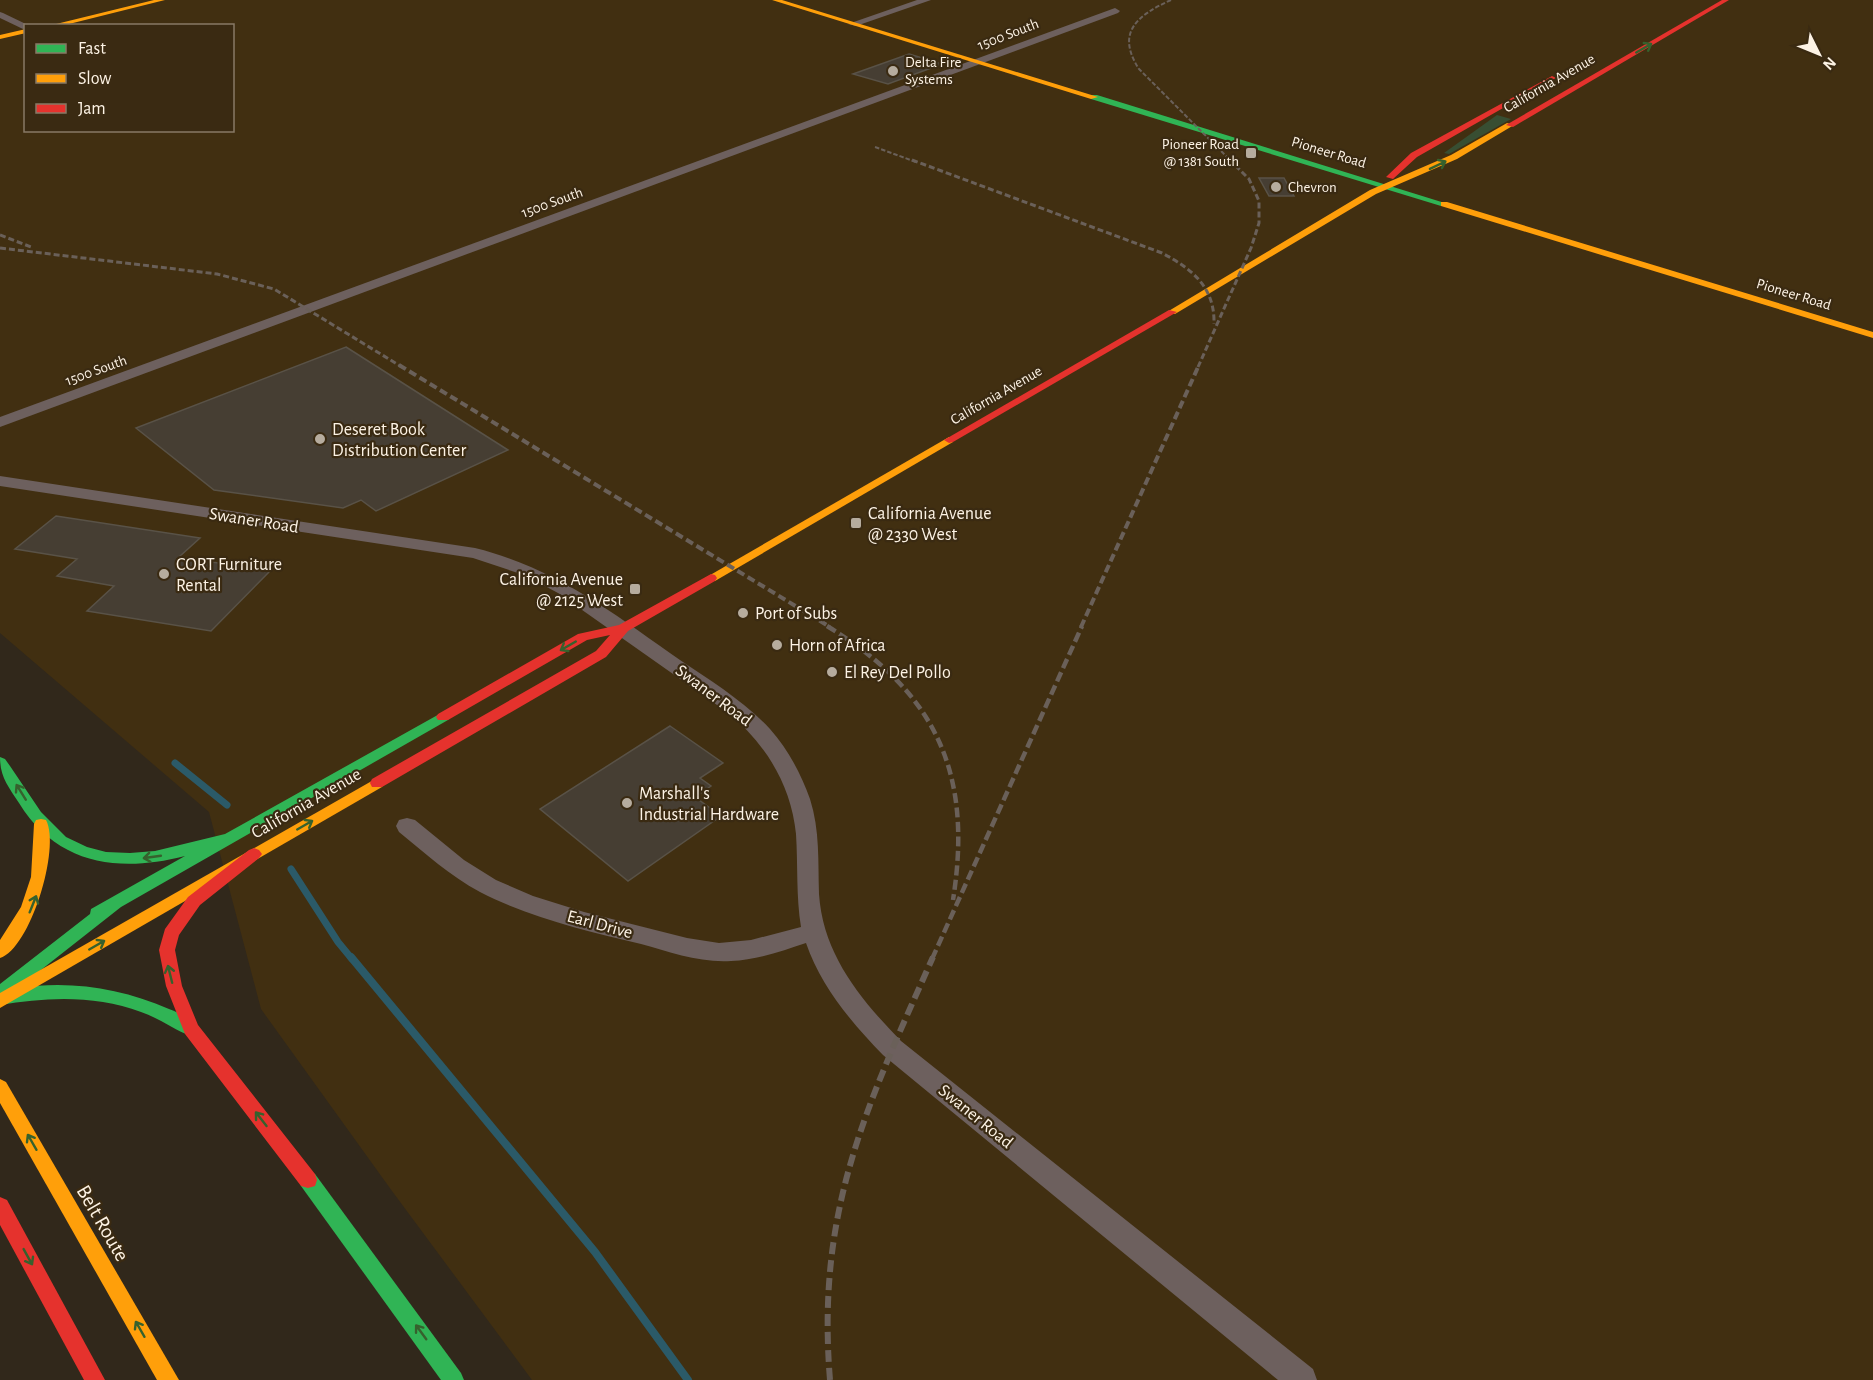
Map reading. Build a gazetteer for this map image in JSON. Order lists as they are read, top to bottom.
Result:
{
  "streets": {
    "main road": ["California Avenue", "Pioneer Road", "Belt Route"],
    "street": ["1500 South", "Swaner Road", "Earl Drive"]
  },
  "crossings": [
    ["1500 South", "Pioneer Road"],
    ["California Avenue", "Pioneer Road"],
    ["California Avenue", "Swaner Road"],
    ["Swaner Road", "Earl Drive"]
  ],
  "places": {
    "other": [
      "Delta Fire Systems",
      "Chevron",
      "Deseret Book Distribution Center",
      "CORT Furniture Rental",
      "Port of Subs",
      "Horn of Africa",
      "El Rey Del Pollo",
      "Marshall's Industrial Hardware"
    ],
    "transit": ["Pioneer Road @ 1381 South", "California Avenue @ 2330 West", "California Avenue @ 2125 West"]
  },
  "legend": ["Fast", "Slow", "Jam"],
  "north": "bottom right"
}
